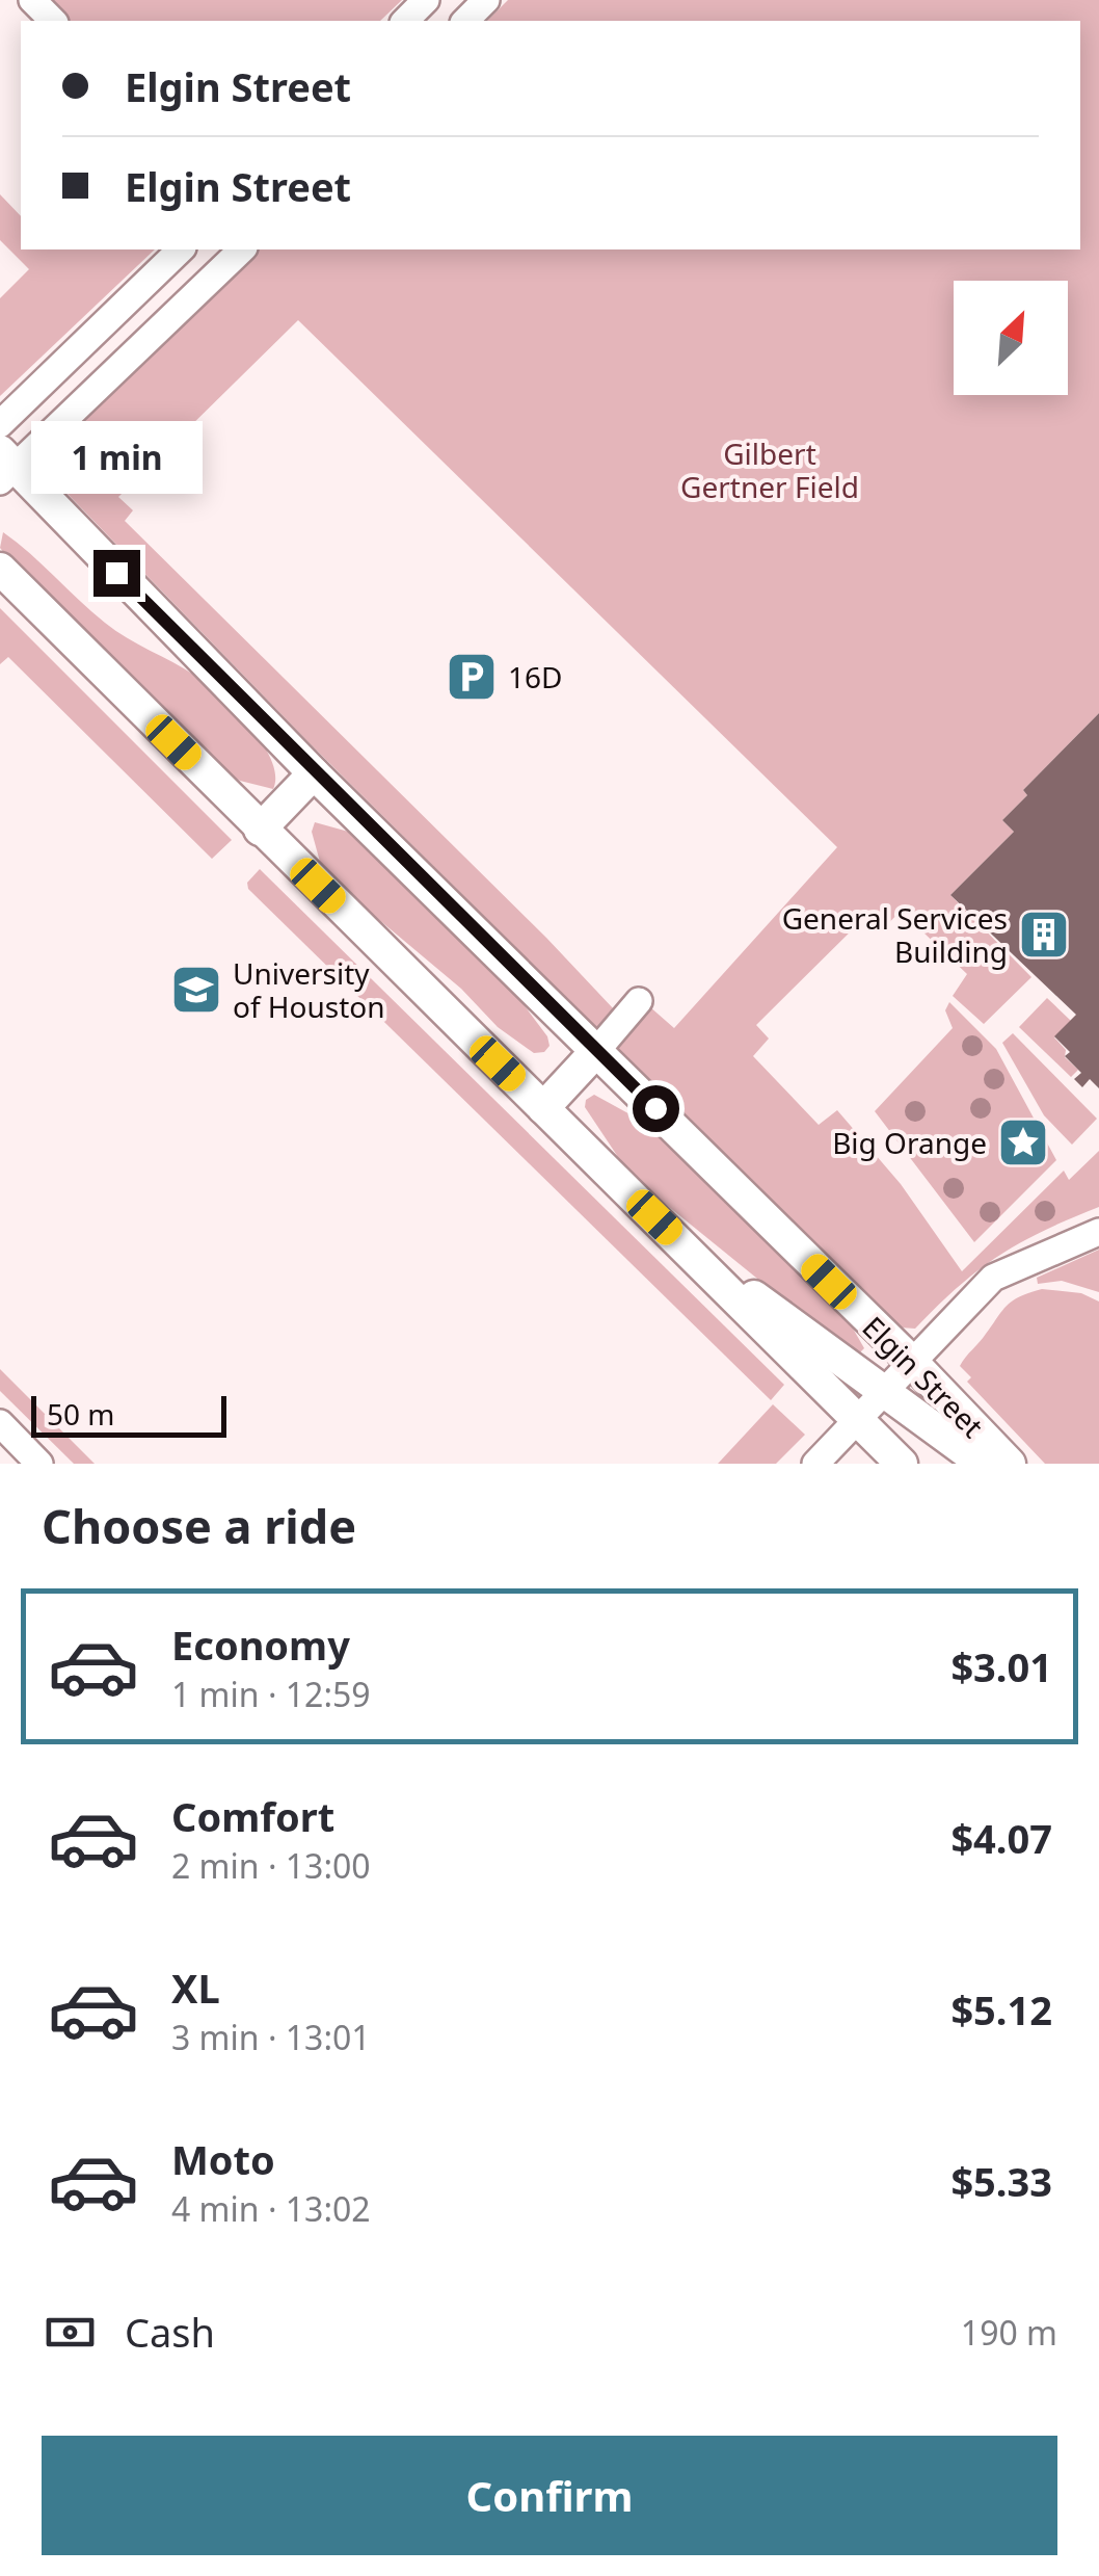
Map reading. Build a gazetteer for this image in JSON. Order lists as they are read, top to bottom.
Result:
{
  "streets": {
    "main road": ["Elgin Street"]
  },
  "parks": ["Gilbert Gertner Field"],
  "places": {
    "parking": ["16D"],
    "building": ["General Services Building"],
    "school or university": ["University of Houston"],
    "place": ["Big Orange"]
  },
  "scale_bar": "50 m",
  "north": "top right",
  "page": {
    "banner": ["Elgin Street", "Elgin Street"],
    "bubble": "1 min",
    "scale": "50 m",
    "heading": "Choose a ride",
    "list": [
      {
        "name": "Economy",
        "note": "1 min · 12:59",
        "value": "$3.01"
      },
      {
        "name": "Comfort",
        "note": "2 min · 13:00",
        "value": "$4.07"
      },
      {
        "name": "XL",
        "note": "3 min · 13:01",
        "value": "$5.12"
      },
      {
        "name": "Moto",
        "note": "4 min · 13:02",
        "value": "$5.33"
      }
    ],
    "pay": ["Cash", "190 m"],
    "buttons": "Confirm"
  }
}
